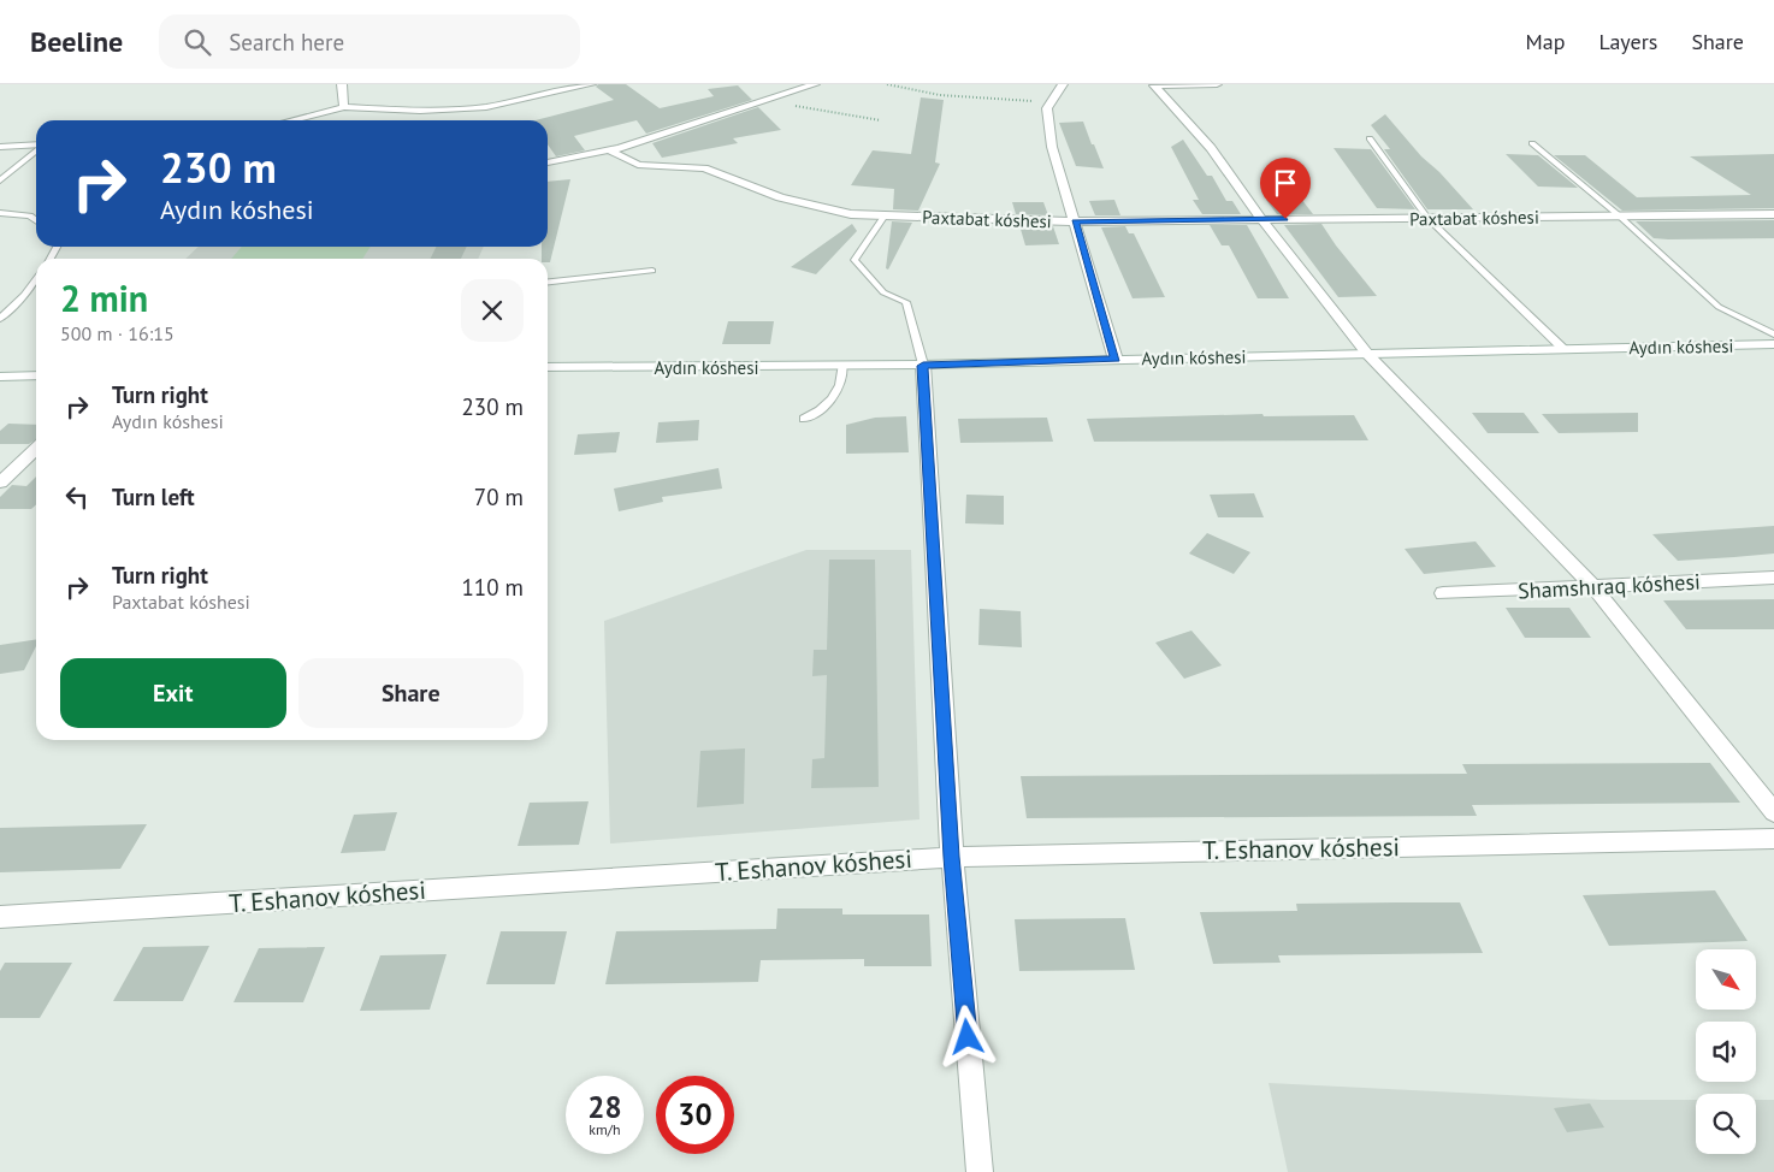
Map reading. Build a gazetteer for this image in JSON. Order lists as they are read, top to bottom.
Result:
{
  "streets": {
    "street": [
      "Paxtabat kóshesi",
      "Aydın kóshesi",
      "Shamshıraq kóshesi",
      "T. Eshanov kóshesi"
    ]
  },
  "north": "bottom right",
  "page": {
    "header": "Beeline",
    "search": "Search here",
    "nav": ["Map", "Layers", "Share"],
    "turn": ["230 m", "Aydın kóshesi"],
    "heading": ["2 min", "500 m · 16:15"],
    "list": [
      {
        "name": "Turn right",
        "note": "Aydın kóshesi",
        "value": "230 m"
      },
      {
        "name": "Turn left",
        "value": "70 m"
      },
      {
        "name": "Turn right",
        "note": "Paxtabat kóshesi",
        "value": "110 m"
      }
    ],
    "buttons": ["Exit", "Share"],
    "speed": "28 km/h",
    "limit": "30"
  }
}
